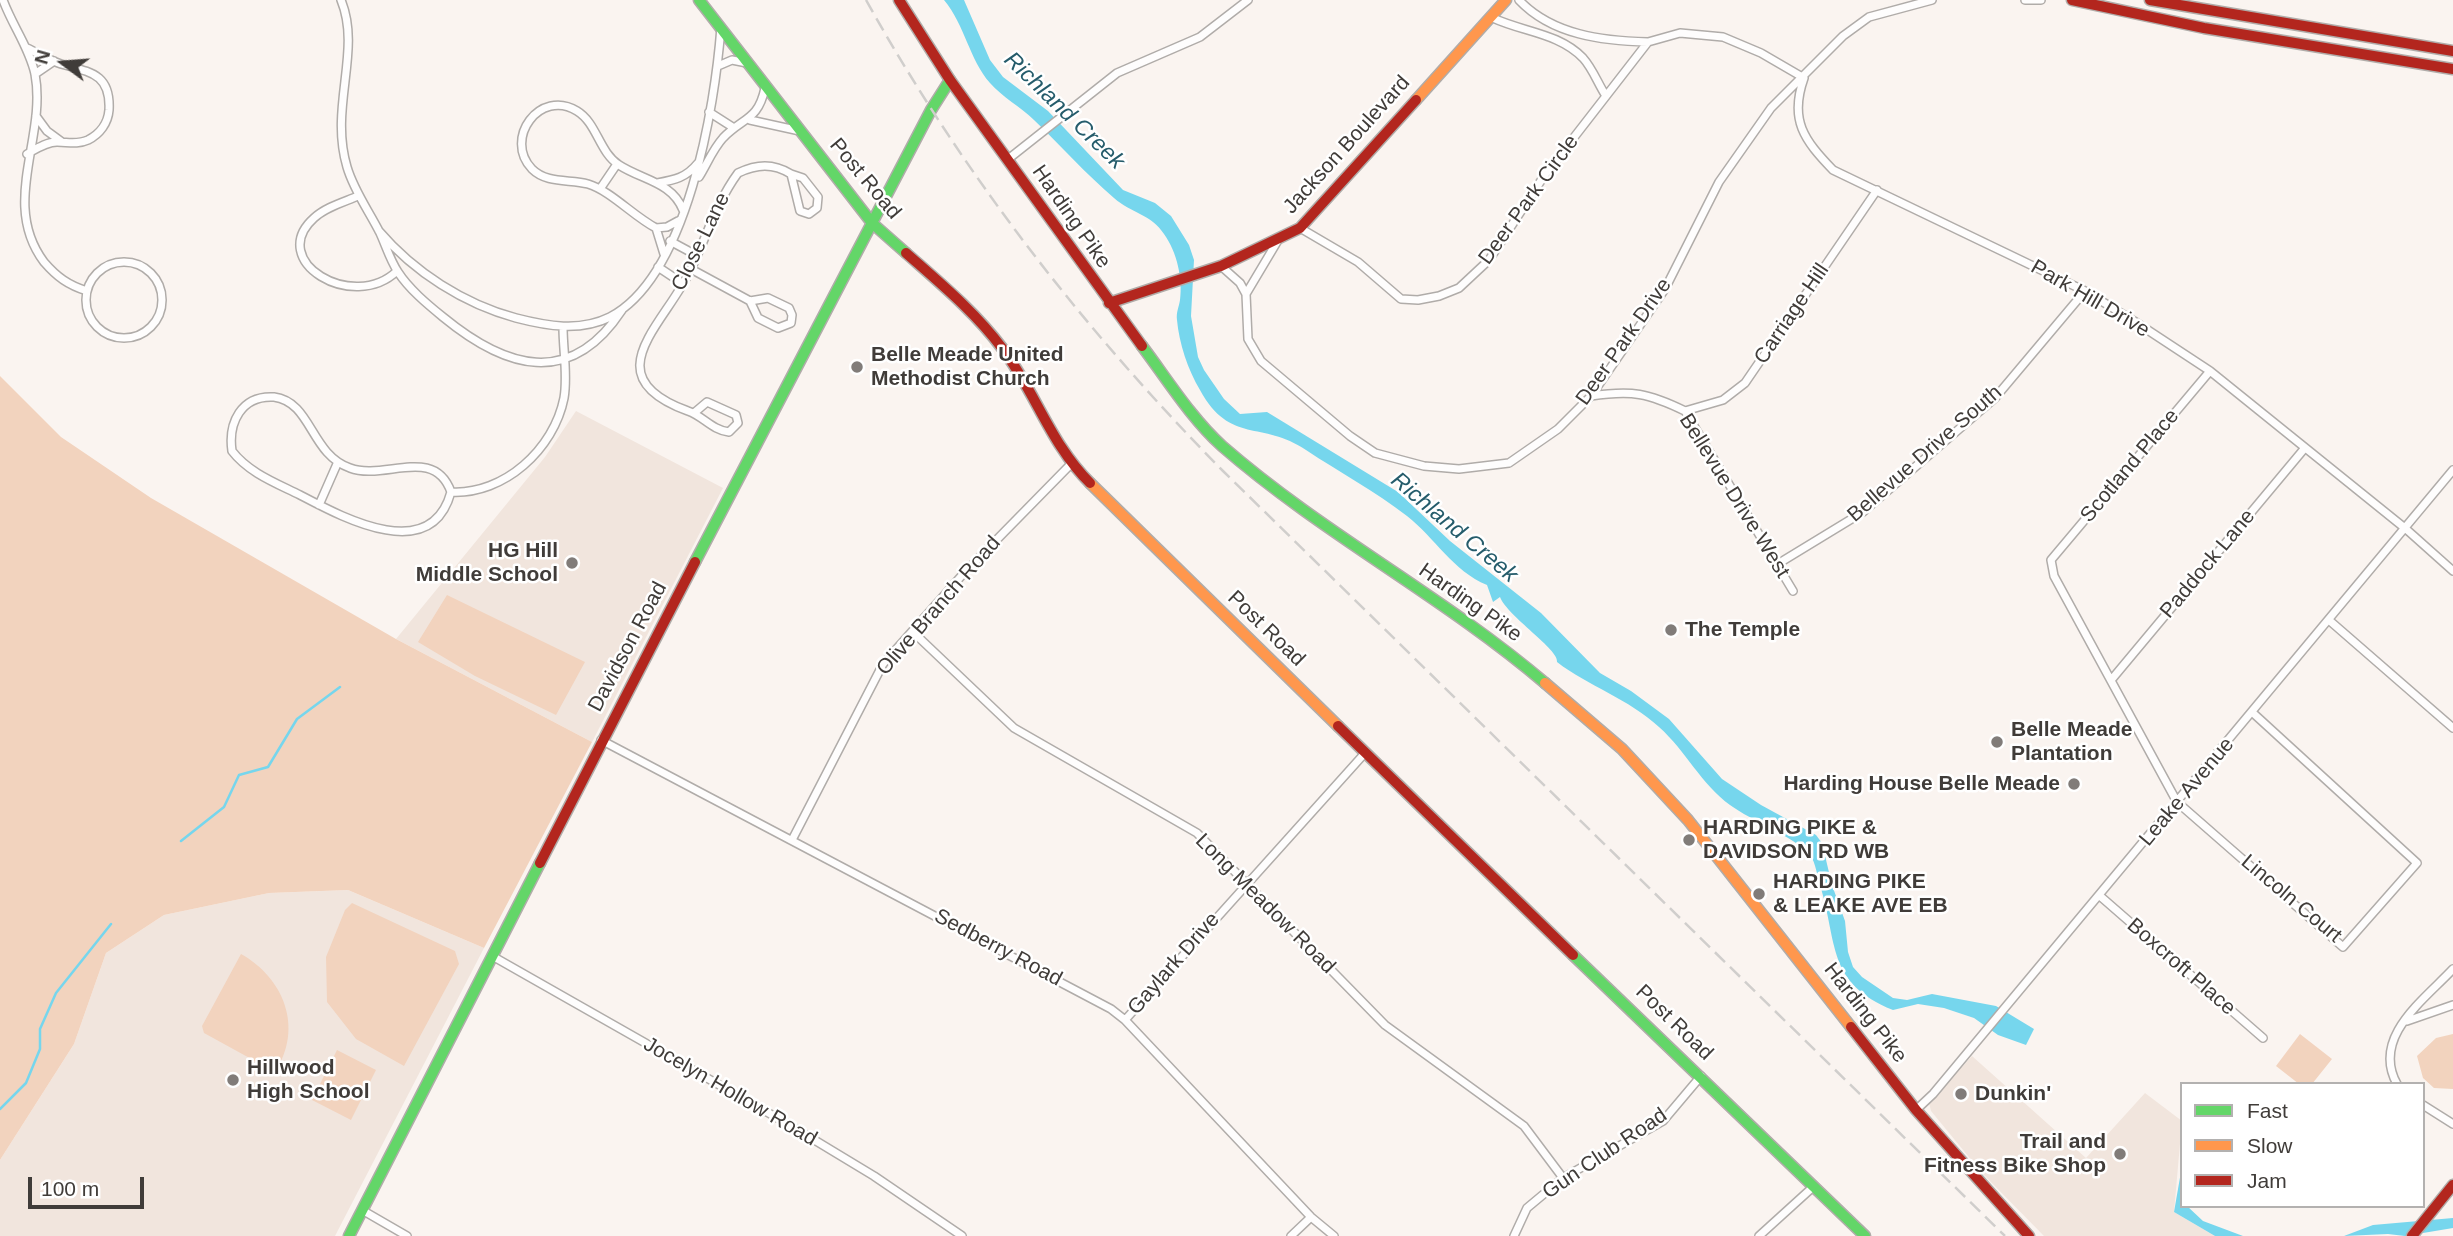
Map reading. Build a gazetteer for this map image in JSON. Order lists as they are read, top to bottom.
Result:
{
  "streets": {
    "street": [
      "Jackson Boulevard",
      "Post Road",
      "Deer Park Circle",
      "Harding Pike",
      "Close Lane",
      "Park Hill Drive",
      "Carriage Hill",
      "Deer Park Drive",
      "Bellevue Drive South",
      "Scotland Place",
      "Bellevue Drive West",
      "Paddock Lane",
      "Olive Branch Road",
      "Davidson Road",
      "Leake Avenue",
      "Lincoln Court",
      "Long Meadow Road",
      "Sedberry Road",
      "Gaylark Drive",
      "Boxcroft Place",
      "Jocelyn Hollow Road",
      "Gun Club Road"
    ]
  },
  "crossings": [
    ["Jackson Boulevard", "Deer Park Circle"],
    ["Jackson Boulevard", "Harding Pike"],
    ["Post Road", "Olive Branch Road"],
    ["Post Road", "Davidson Road"],
    ["Post Road", "Gaylark Drive"],
    ["Post Road", "Gun Club Road"],
    ["Harding Pike", "Davidson Road"],
    ["Harding Pike", "Leake Avenue"],
    ["Park Hill Drive", "Carriage Hill"],
    ["Park Hill Drive", "Deer Park Drive"],
    ["Park Hill Drive", "Bellevue Drive South"],
    ["Park Hill Drive", "Scotland Place"],
    ["Park Hill Drive", "Paddock Lane"],
    ["Park Hill Drive", "Leake Avenue"],
    ["Carriage Hill", "Bellevue Drive West"],
    ["Deer Park Drive", "Bellevue Drive West"],
    ["Bellevue Drive South", "Bellevue Drive West"],
    ["Scotland Place", "Paddock Lane"],
    ["Olive Branch Road", "Long Meadow Road"],
    ["Olive Branch Road", "Sedberry Road"],
    ["Davidson Road", "Sedberry Road"],
    ["Davidson Road", "Jocelyn Hollow Road"],
    ["Leake Avenue", "Lincoln Court"],
    ["Leake Avenue", "Boxcroft Place"],
    ["Long Meadow Road", "Gaylark Drive"],
    ["Long Meadow Road", "Gun Club Road"],
    ["Sedberry Road", "Gaylark Drive"]
  ],
  "water": ["Richland Creek"],
  "places": [
    "Belle Meade United Methodist Church",
    "HG Hill Middle School",
    "The Temple",
    "Belle Meade Plantation",
    "Harding House Belle Meade",
    "HARDING PIKE & DAVIDSON RD WB",
    "HARDING PIKE & LEAKE AVE EB",
    "Hillwood High School",
    "Dunkin'",
    "Trail and Fitness Bike Shop"
  ],
  "legend": ["Fast", "Slow", "Jam"],
  "scale_bar": "100 m",
  "north": "left"
}
